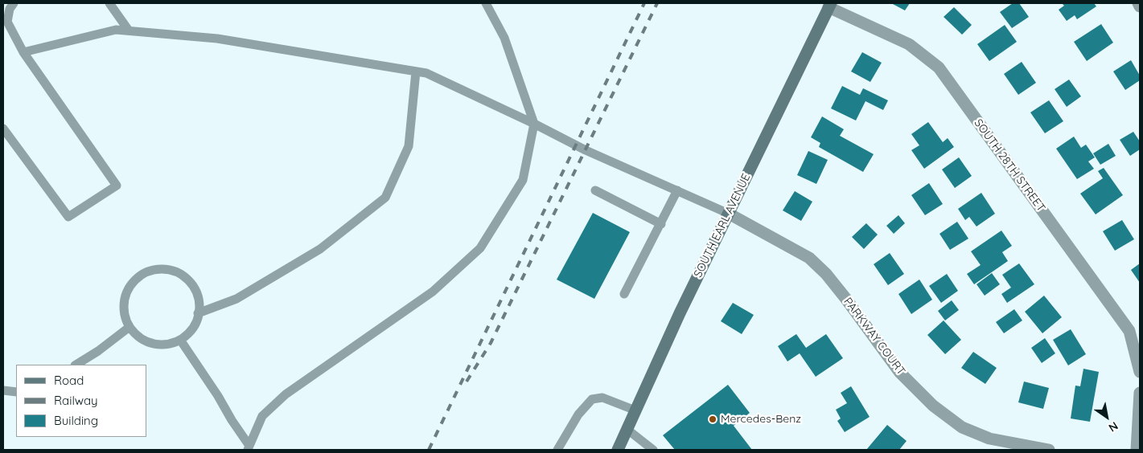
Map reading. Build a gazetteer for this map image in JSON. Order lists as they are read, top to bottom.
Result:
{
  "streets": {
    "street": ["SOUTH 28TH STREET", "SOUTH EARL AVENUE", "PARKWAY COURT"]
  },
  "crossings": [
    ["SOUTH 28TH STREET", "SOUTH EARL AVENUE"],
    ["SOUTH EARL AVENUE", "PARKWAY COURT"]
  ],
  "places": ["Mercedes-Benz"],
  "legend": ["Road", "Railway", "Building"],
  "north": "bottom right"
}
